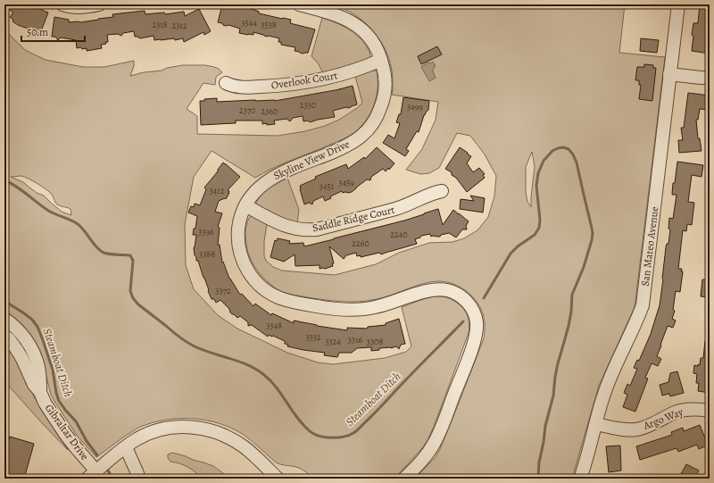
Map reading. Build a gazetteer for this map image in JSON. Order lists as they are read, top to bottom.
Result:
{
  "streets": {
    "street": [
      "Overlook Court",
      "Skyline View Drive",
      "Saddle Ridge Court",
      "San Mateo Avenue",
      "Argo Way",
      "Gibraltar Drive"
    ]
  },
  "crossings": [
    ["Overlook Court", "Skyline View Drive"],
    ["Skyline View Drive", "Saddle Ridge Court"],
    ["San Mateo Avenue", "Argo Way"]
  ],
  "water": ["Steamboat Ditch"],
  "house_numbers": [
    "3544",
    "2318",
    "3538",
    "2312",
    "2330",
    "3499",
    "2370",
    "2360",
    "3459",
    "3451",
    "3412",
    "3396",
    "2240",
    "2260",
    "3388",
    "3372",
    "3348",
    "3332",
    "3316",
    "3324",
    "3308"
  ],
  "scale_bar": "50 m"
}
